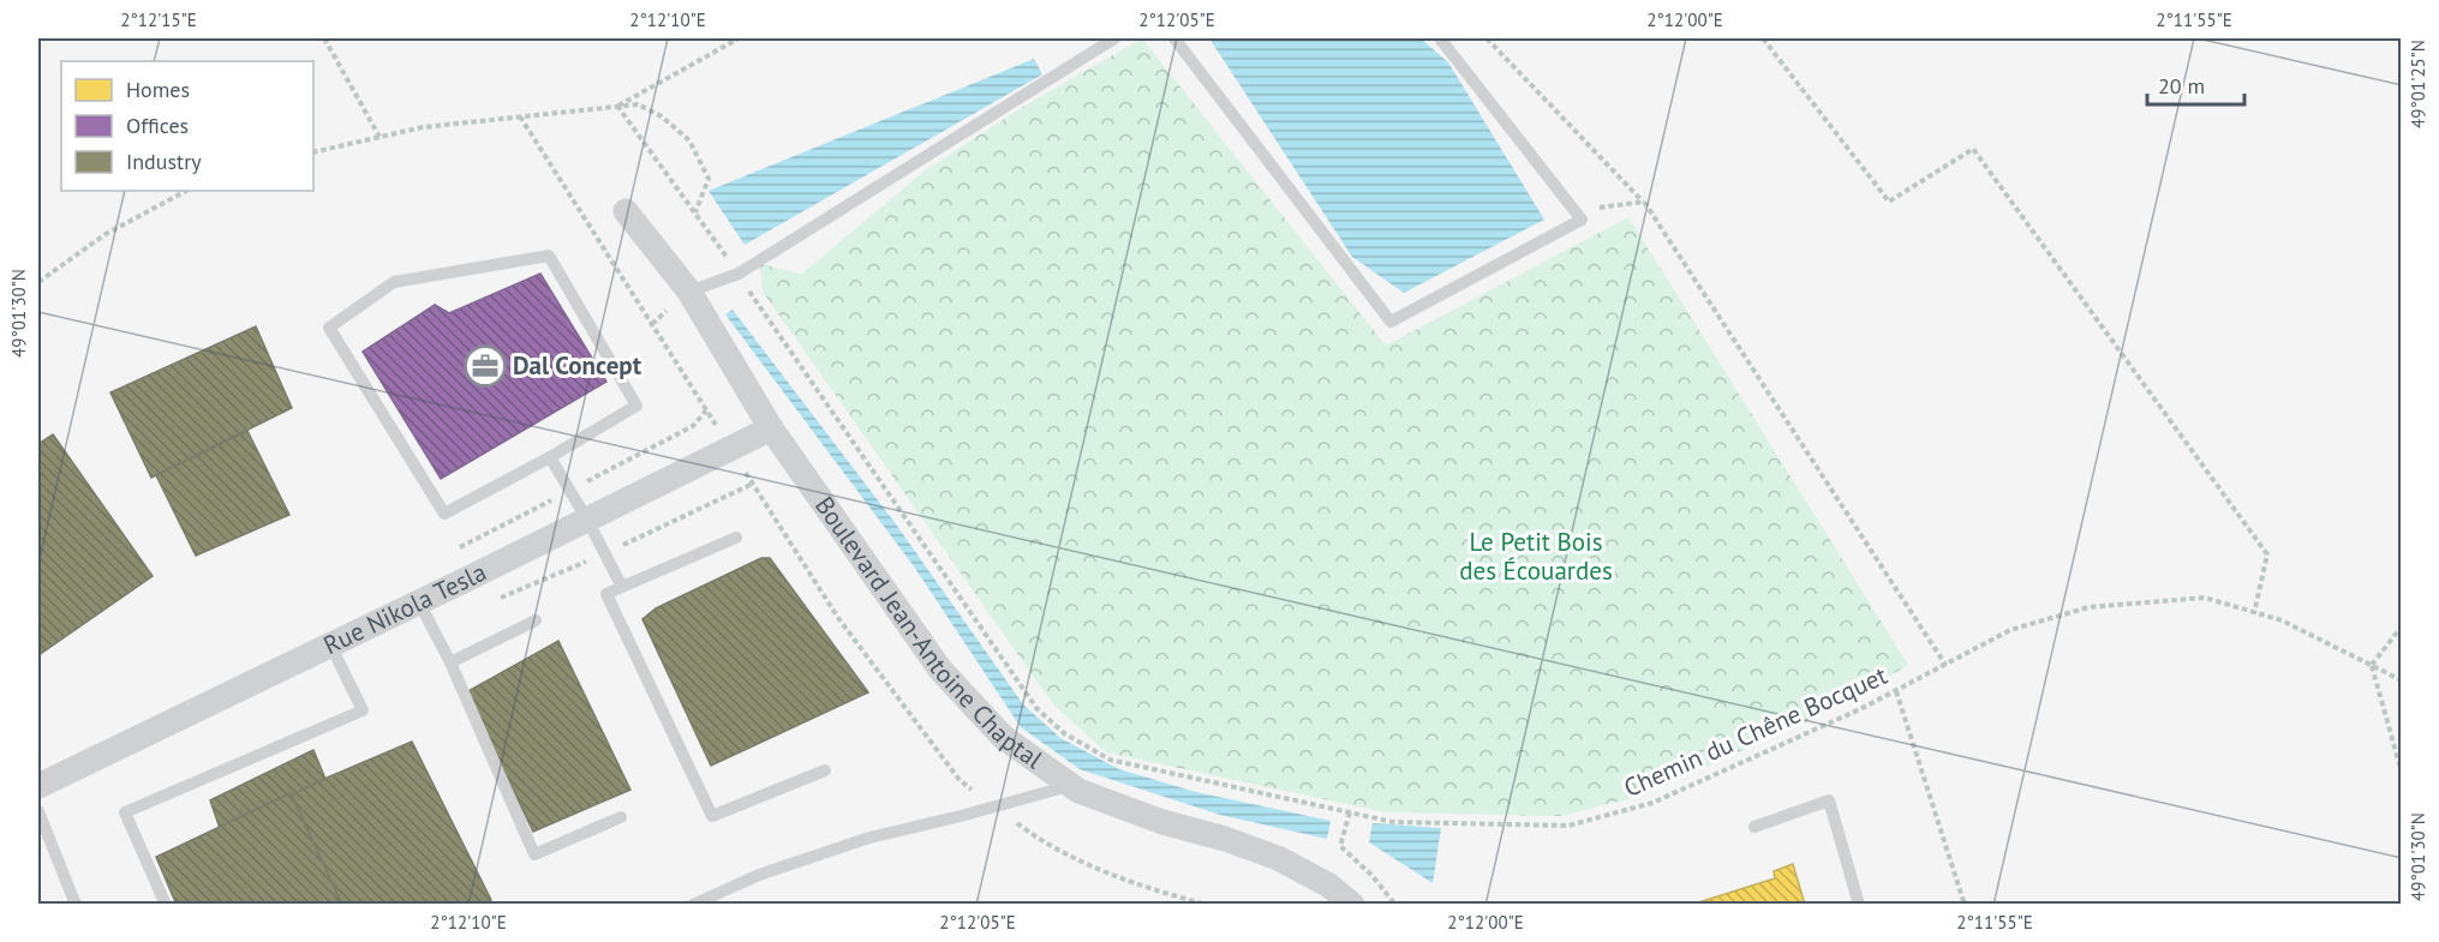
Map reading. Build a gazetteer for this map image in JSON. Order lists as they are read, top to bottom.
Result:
{
  "streets": {
    "street": ["Rue Nikola Tesla", "Boulevard Jean-Antoine Chaptal"],
    "path": ["Chemin du Chêne Bocquet"]
  },
  "crossings": [
    ["Rue Nikola Tesla", "Boulevard Jean-Antoine Chaptal"]
  ],
  "parks": ["Le Petit Bois des Écouardes"],
  "places": {
    "office": ["Dal Concept"]
  },
  "legend": ["Homes", "Offices", "Industry"],
  "scale_bar": "20 m",
  "coordinates": [
    "2°12'15\"E",
    "2°12'10\"E",
    "2°12'05\"E",
    "2°12'00\"E",
    "2°11'55\"E",
    "49°01'25\"N",
    "49°01'30\"N"
  ]
}
